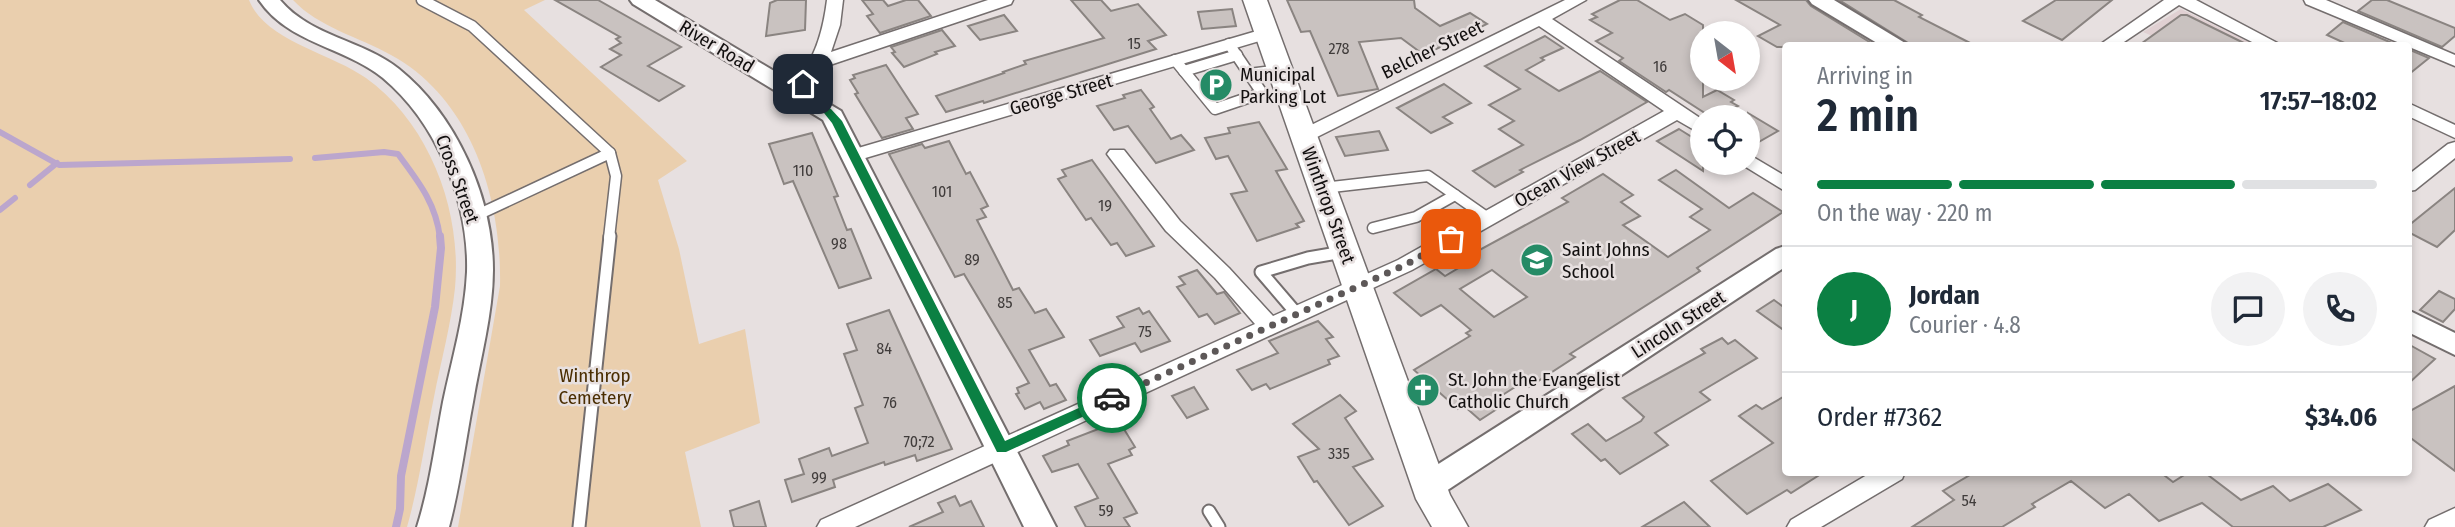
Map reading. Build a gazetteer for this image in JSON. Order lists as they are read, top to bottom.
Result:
{
  "streets": {
    "main road": ["Winthrop Street"],
    "street": [
      "River Road",
      "Belcher Street",
      "George Street",
      "Ocean View Street",
      "Cross Street",
      "Lincoln Street"
    ]
  },
  "crossings": [
    ["River Road", "George Street"],
    ["River Road", "Ocean View Street"],
    ["Belcher Street", "Winthrop Street"],
    ["George Street", "Winthrop Street"],
    ["Ocean View Street", "Winthrop Street"],
    ["Winthrop Street", "Lincoln Street"]
  ],
  "parks": ["Winthrop Cemetery"],
  "places": {
    "parking": ["Municipal Parking Lot"],
    "school or university": ["Saint Johns School"],
    "church": ["St. John the Evangelist Catholic Church"]
  },
  "house_numbers": [
    "15",
    "278",
    "16",
    "110",
    "101",
    "19",
    "98",
    "89",
    "85",
    "75",
    "84",
    "76",
    "70;72",
    "335",
    "99",
    "54",
    "59"
  ],
  "north": "bottom right",
  "page": {
    "heading": ["2 min", "Arriving in", "17:57–18:02"],
    "panel": [
      "Jordan",
      "Courier · 4.8",
      "Order #7362",
      "$34.06"
    ],
    "bar": "On the way · 220 m",
    "round": "J"
  }
}
